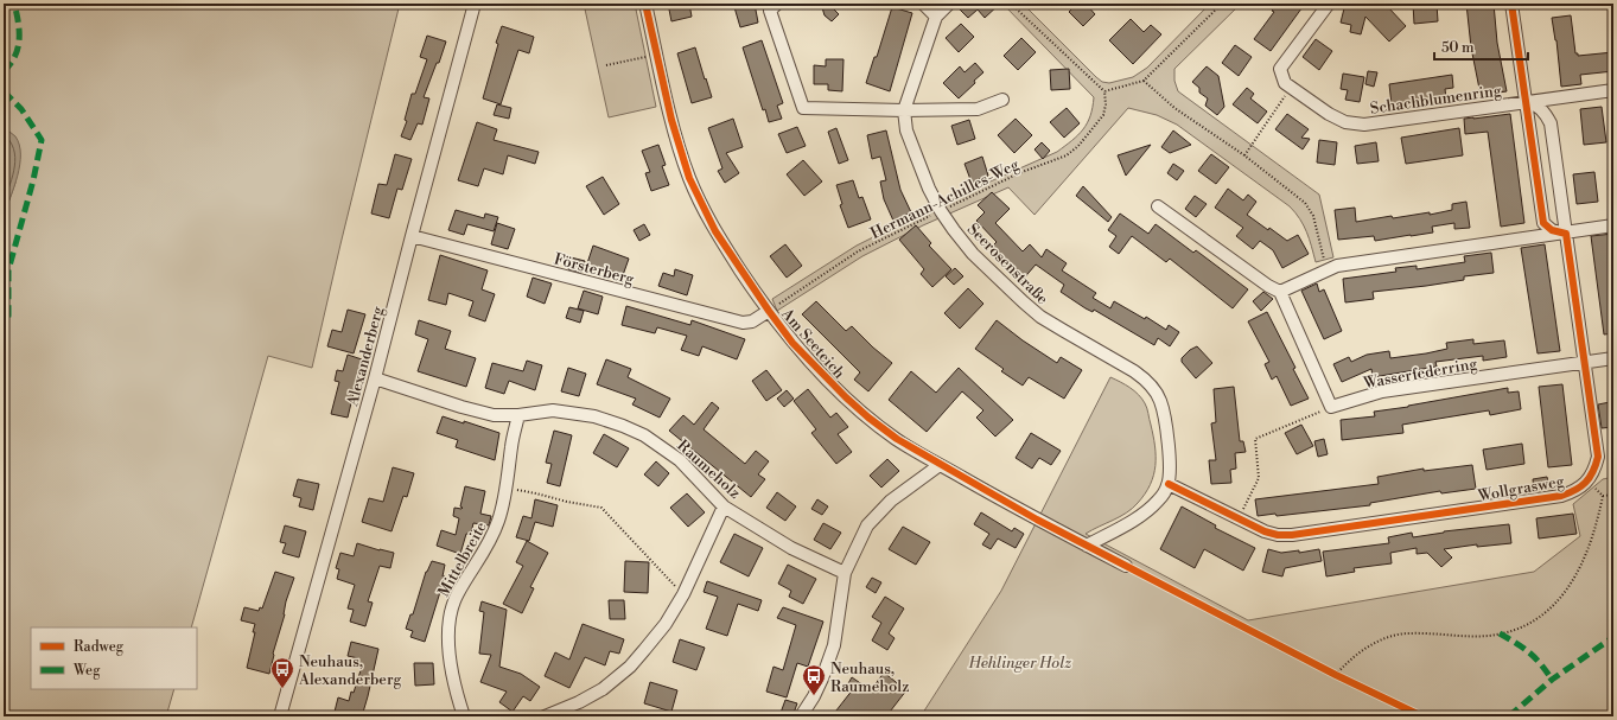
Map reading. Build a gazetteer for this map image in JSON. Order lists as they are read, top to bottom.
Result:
{
  "streets": {
    "street": [
      "Schachblumenring",
      "Seerosenstraße",
      "Försterberg",
      "Am Seeteich",
      "Alexanderberg",
      "Wasserfederring",
      "Raumeholz",
      "Wollgrasweg",
      "Mittelbreite"
    ],
    "path": ["Hermann-Achilles-Weg"]
  },
  "crossings": [
    ["Hermann-Achilles-Weg", "Seerosenstraße"],
    ["Hermann-Achilles-Weg", "Försterberg"],
    ["Hermann-Achilles-Weg", "Am Seeteich"],
    ["Seerosenstraße", "Am Seeteich"],
    ["Seerosenstraße", "Wollgrasweg"],
    ["Försterberg", "Am Seeteich"],
    ["Försterberg", "Alexanderberg"],
    ["Alexanderberg", "Raumeholz"],
    ["Raumeholz", "Mittelbreite"]
  ],
  "parks": ["Hehlinger Holz"],
  "places": {
    "bus stop": ["Neuhaus, Alexanderberg", "Neuhaus, Raumeholz"]
  },
  "legend": ["Radweg", "Weg"],
  "scale_bar": "50 m"
}
